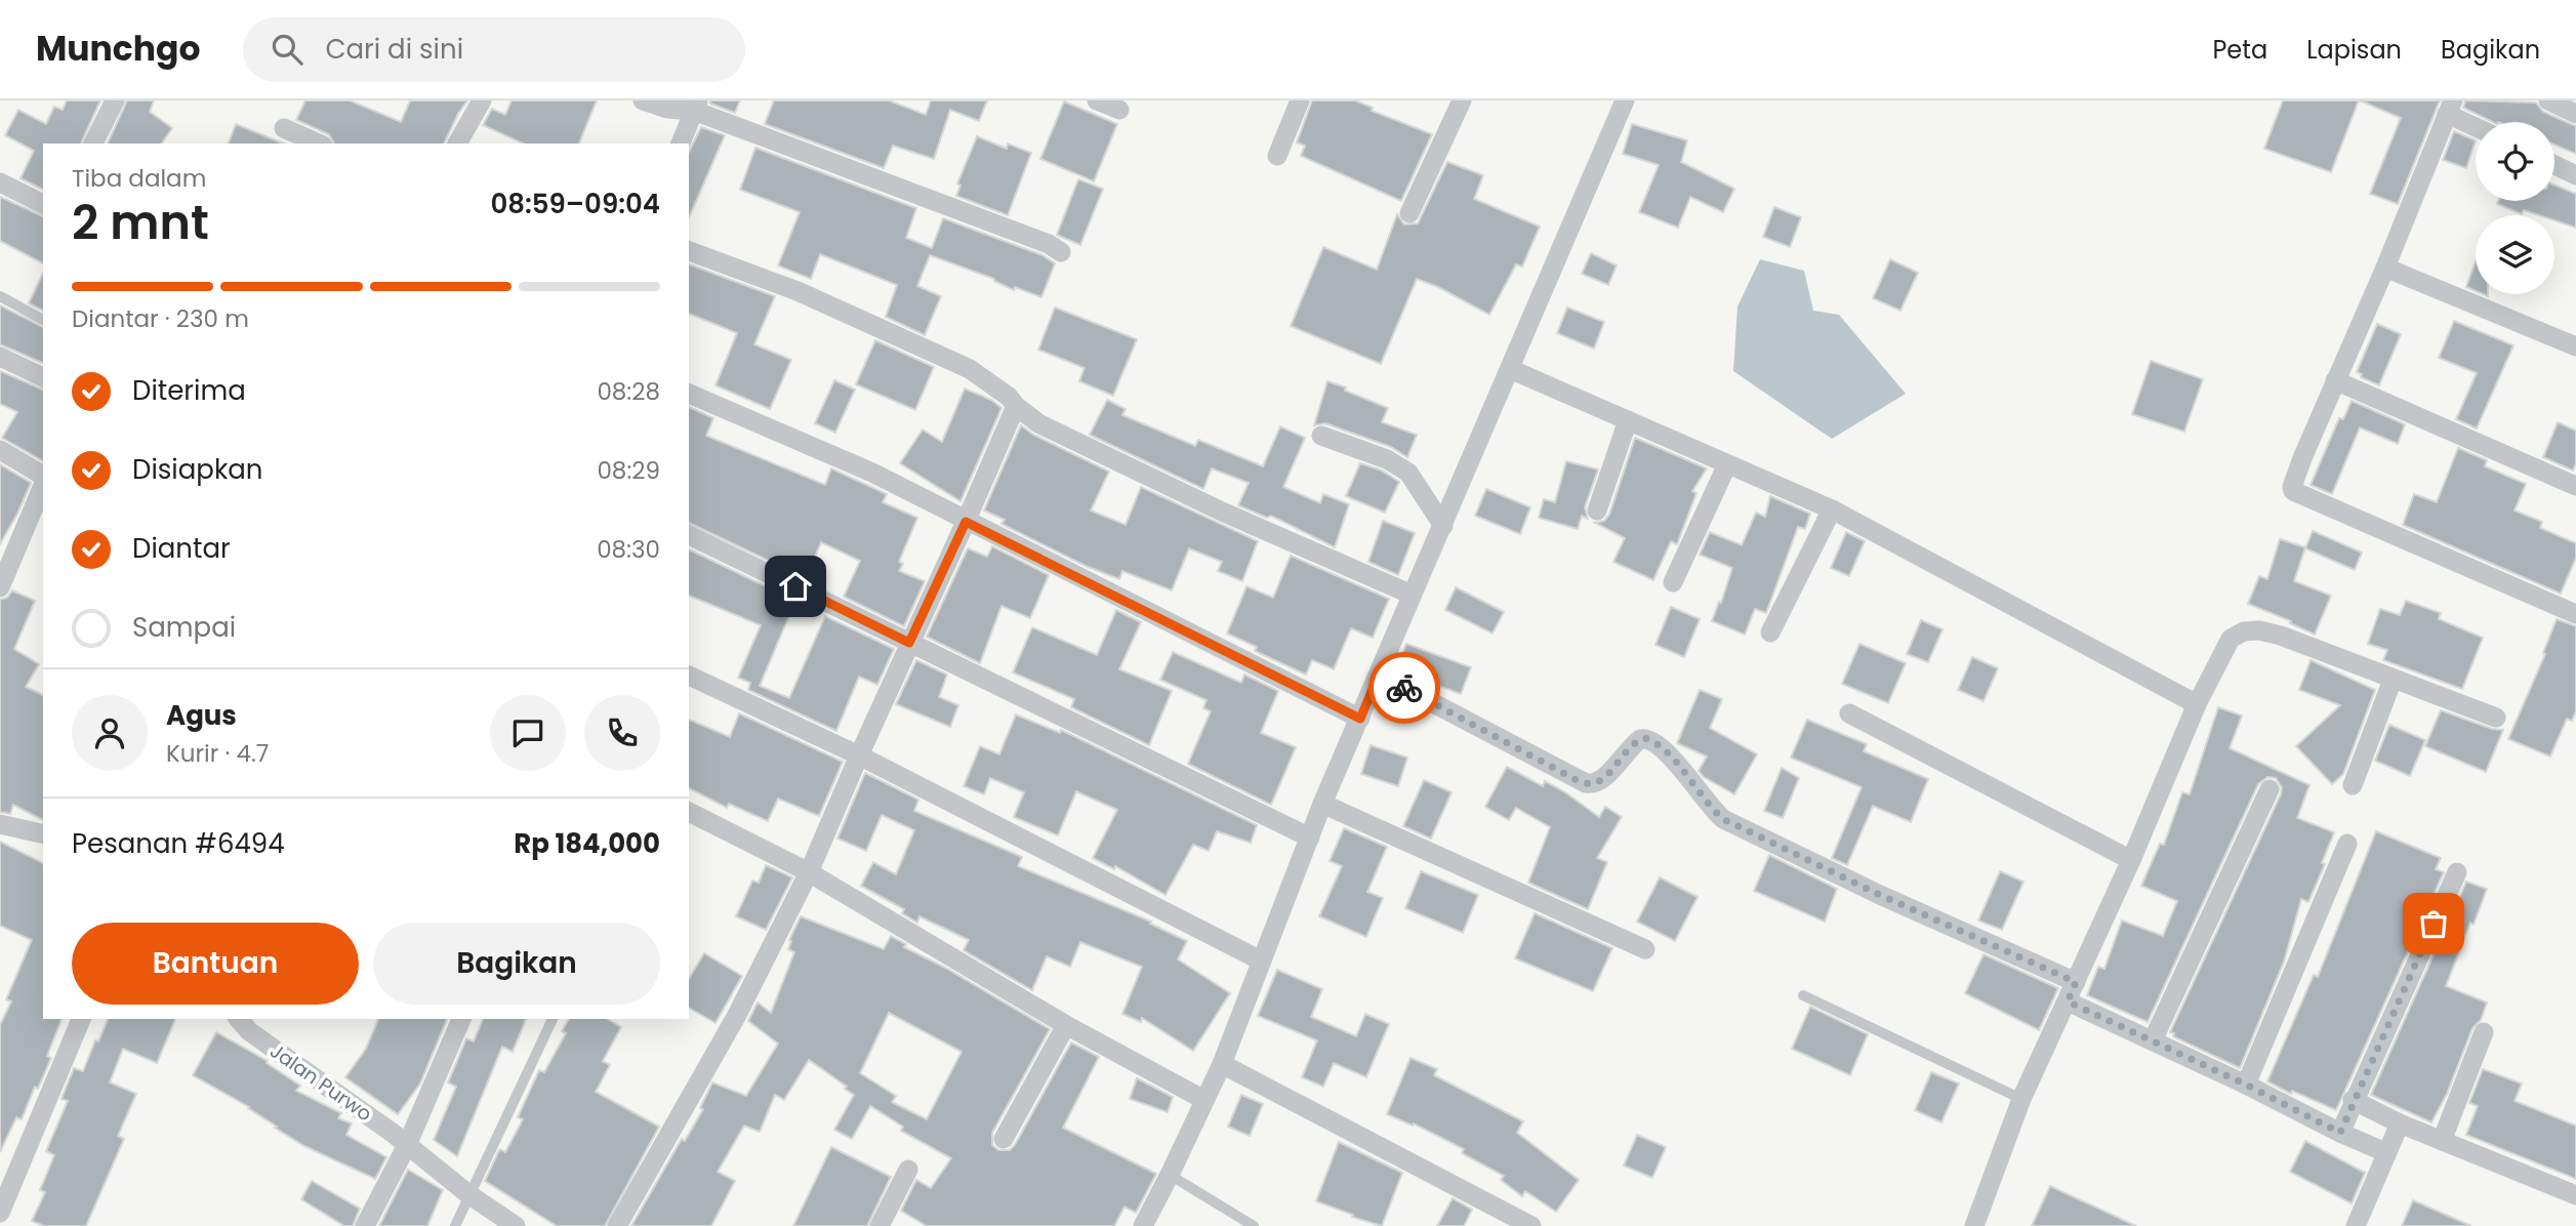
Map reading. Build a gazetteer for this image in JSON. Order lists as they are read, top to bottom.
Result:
{
  "streets": {
    "street": ["Jalan Purwo"]
  },
  "page": {
    "header": "Munchgo",
    "search": "Cari di sini",
    "nav": ["Peta", "Lapisan", "Bagikan"],
    "heading": ["2 mnt", "Tiba dalam", "08:59–09:04"],
    "panel": [
      "Agus",
      "Kurir · 4.7",
      "Pesanan #6494",
      "Rp 184,000"
    ],
    "bar": "Diantar · 230 m",
    "list": [
      ["Diterima", "08:28"],
      ["Disiapkan", "08:29"],
      ["Diantar", "08:30"],
      "Sampai"
    ],
    "buttons": ["Bantuan", "Bagikan"]
  }
}
